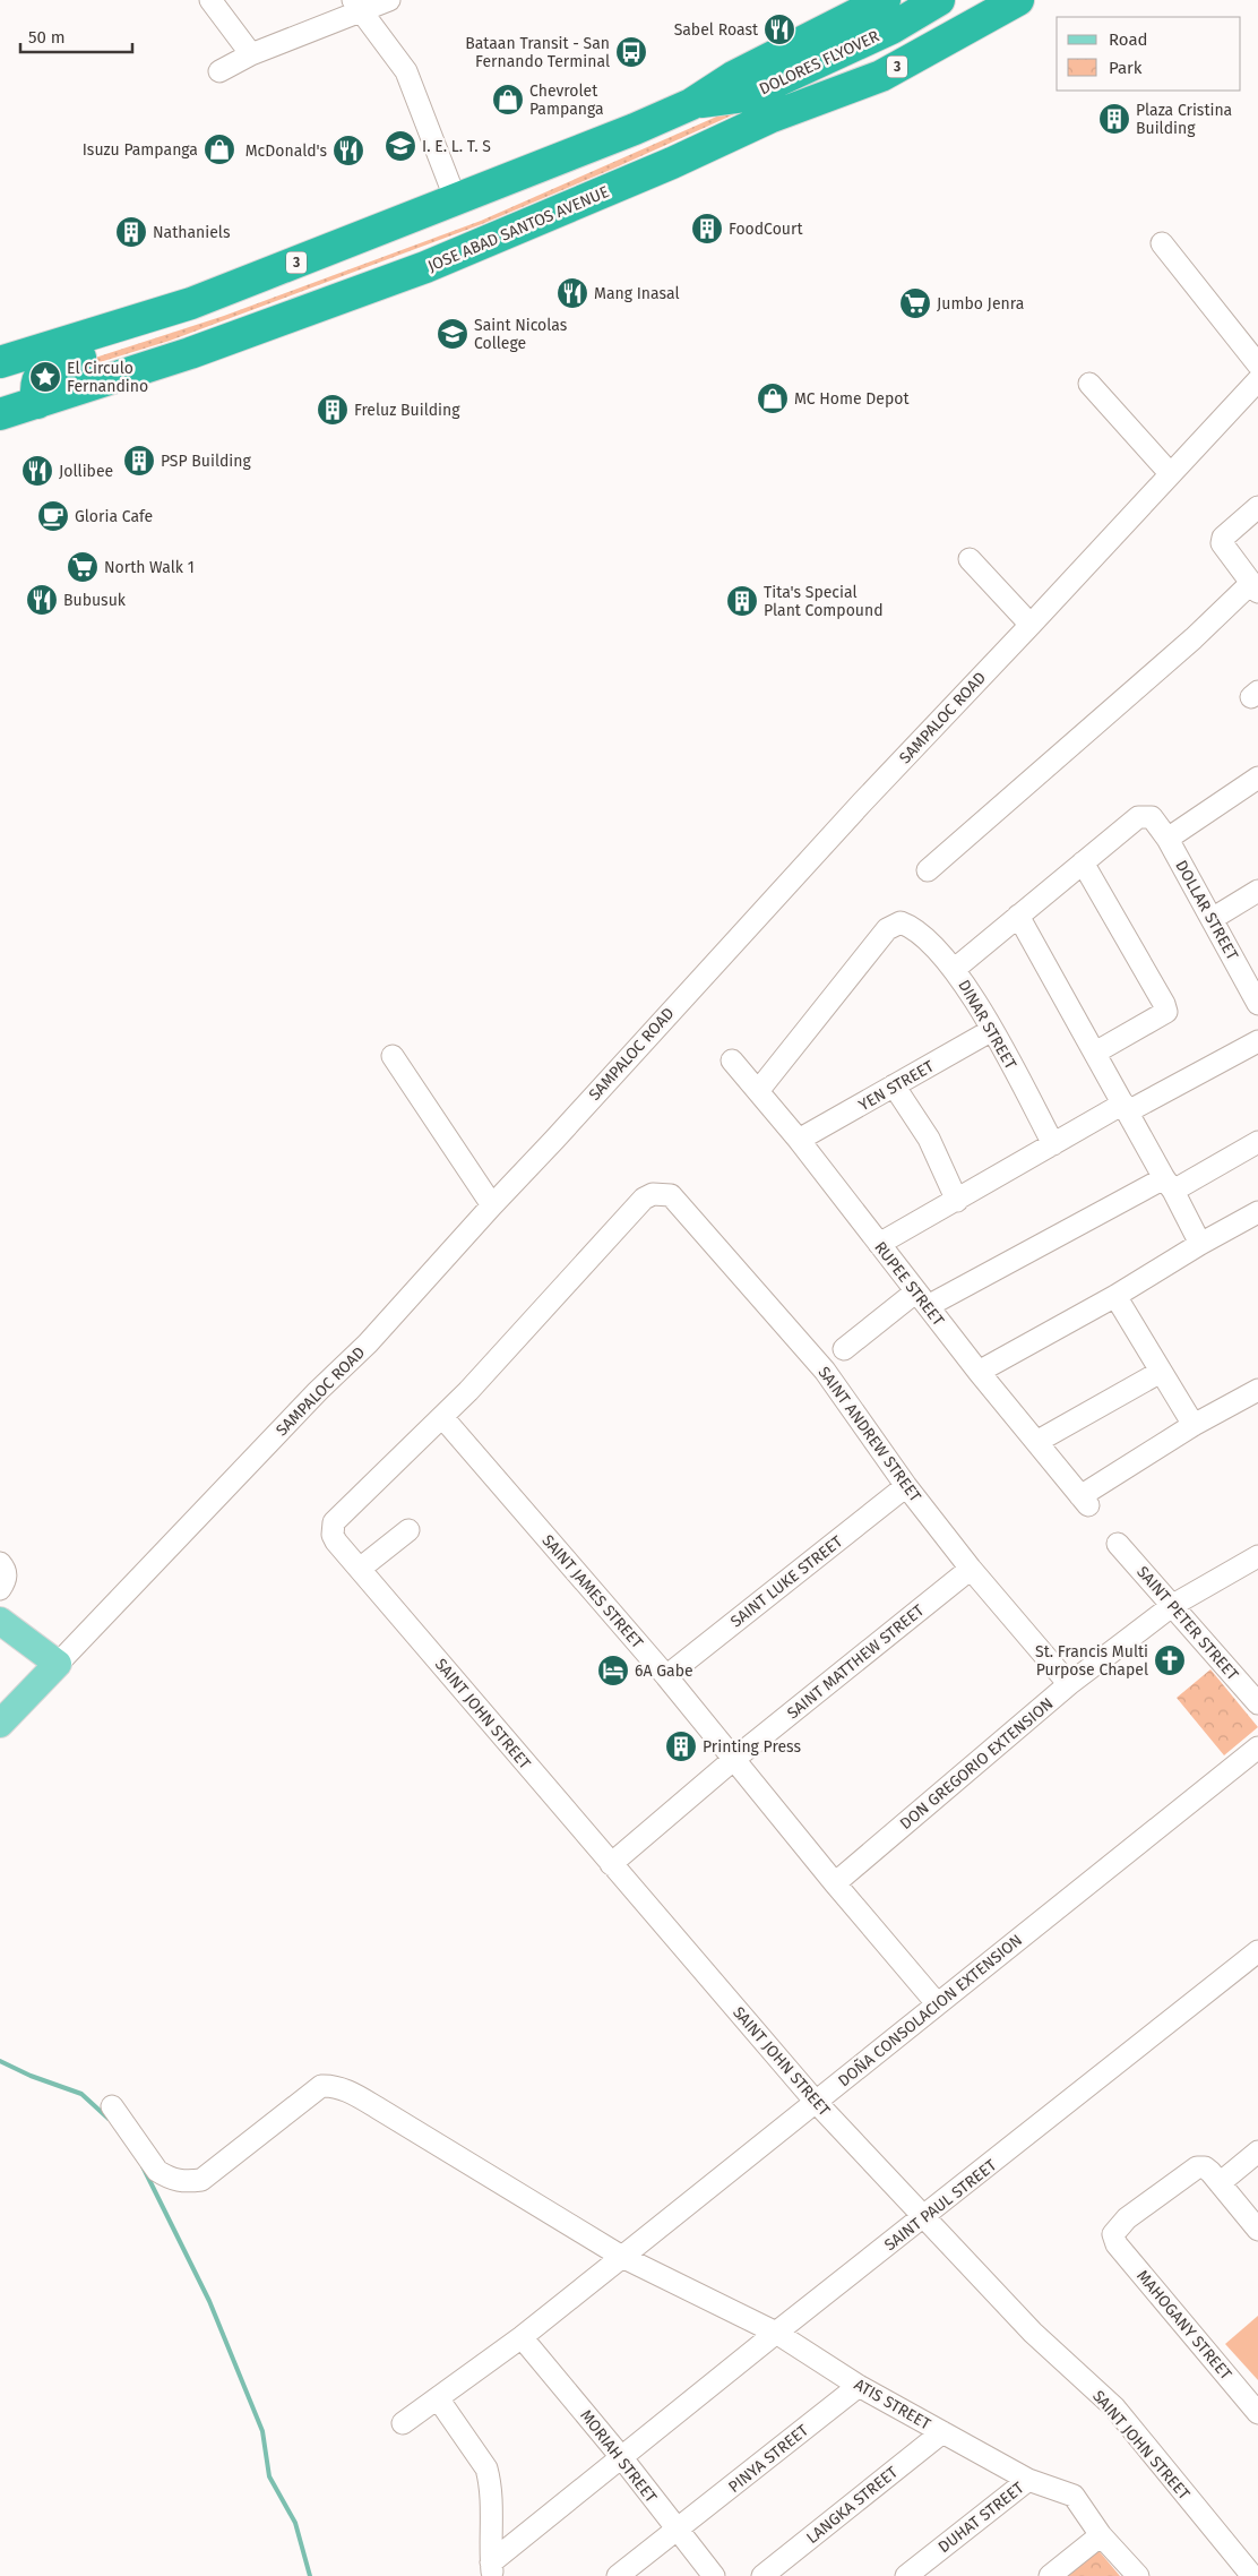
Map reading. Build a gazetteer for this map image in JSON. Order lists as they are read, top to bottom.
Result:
{
  "streets": {
    "highway": ["DOLORES FLYOVER", "3", "JOSE ABAD SANTOS AVENUE"],
    "main road": ["SAMPALOC ROAD"],
    "street": [
      "DOLLAR STREET",
      "DINAR STREET",
      "YEN STREET",
      "RUPEE STREET",
      "SAINT ANDREW STREET",
      "SAINT LUKE STREET",
      "SAINT JAMES STREET",
      "SAINT PETER STREET",
      "SAINT MATTHEW STREET",
      "SAINT JOHN STREET",
      "DON GREGORIO EXTENSION",
      "DOÑA CONSOLACION EXTENSION",
      "SAINT PAUL STREET",
      "MAHOGANY STREET",
      "ATIS STREET",
      "MORIAH STREET",
      "PINYA STREET",
      "LANGKA STREET",
      "DUHAT STREET"
    ]
  },
  "crossings": [
    ["DOLORES FLYOVER", "3"],
    ["DOLORES FLYOVER", "JOSE ABAD SANTOS AVENUE"],
    ["DINAR STREET", "YEN STREET"],
    ["DINAR STREET", "RUPEE STREET"],
    ["YEN STREET", "RUPEE STREET"],
    ["SAINT ANDREW STREET", "SAINT LUKE STREET"],
    ["SAINT ANDREW STREET", "SAINT JAMES STREET"],
    ["SAINT ANDREW STREET", "SAINT MATTHEW STREET"],
    ["SAINT ANDREW STREET", "SAINT JOHN STREET"],
    ["SAINT ANDREW STREET", "DON GREGORIO EXTENSION"],
    ["SAINT LUKE STREET", "SAINT JAMES STREET"],
    ["SAINT JAMES STREET", "SAINT MATTHEW STREET"],
    ["SAINT JAMES STREET", "SAINT JOHN STREET"],
    ["SAINT JAMES STREET", "DON GREGORIO EXTENSION"],
    ["SAINT JAMES STREET", "DOÑA CONSOLACION EXTENSION"],
    ["SAINT PETER STREET", "DON GREGORIO EXTENSION"],
    ["SAINT MATTHEW STREET", "SAINT JOHN STREET"],
    ["SAINT JOHN STREET", "DOÑA CONSOLACION EXTENSION"],
    ["SAINT JOHN STREET", "SAINT PAUL STREET"],
    ["DOÑA CONSOLACION EXTENSION", "ATIS STREET"],
    ["DOÑA CONSOLACION EXTENSION", "MORIAH STREET"],
    ["SAINT PAUL STREET", "ATIS STREET"],
    ["SAINT PAUL STREET", "MORIAH STREET"],
    ["ATIS STREET", "PINYA STREET"],
    ["ATIS STREET", "LANGKA STREET"],
    ["ATIS STREET", "DUHAT STREET"],
    ["MORIAH STREET", "PINYA STREET"]
  ],
  "places": {
    "restaurant": [
      "Sabel Roast",
      "McDonald's",
      "Mang Inasal",
      "Jollibee",
      "Bubusuk"
    ],
    "bus stop": ["Bataan Transit - San Fernando Terminal"],
    "shop": ["Chevrolet Pampanga", "Isuzu Pampanga", "MC Home Depot"],
    "building": [
      "Plaza Cristina Building",
      "FoodCourt",
      "Nathaniels",
      "Freluz Building",
      "PSP Building",
      "Tita's Special Plant Compound",
      "Printing Press"
    ],
    "school or university": ["I. E. L. T. S", "Saint Nicolas College"],
    "supermarket": ["Jumbo Jenra", "North Walk 1"],
    "place": ["El Circulo Fernandino"],
    "cafe": ["Gloria Cafe"],
    "church": ["St. Francis Multi Purpose Chapel"],
    "hotel": ["6A Gabe"]
  },
  "legend": ["Road", "Park"],
  "scale_bar": "50 m"
}
